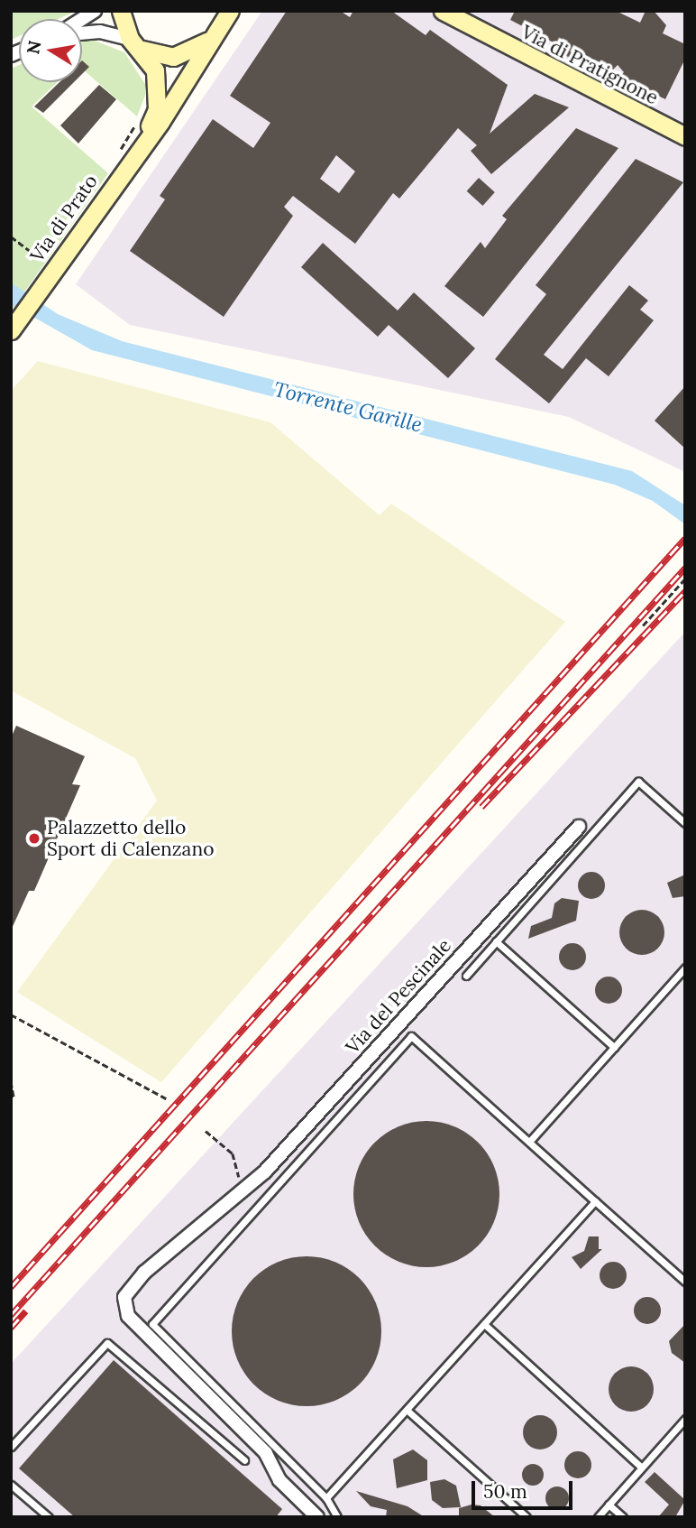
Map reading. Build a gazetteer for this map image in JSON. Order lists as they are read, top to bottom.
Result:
{
  "streets": {
    "main road": ["Via di Pratignone", "Via di Prato"],
    "street": ["Via del Pescinale"]
  },
  "water": ["Torrente Garille"],
  "places": ["Palazzetto dello Sport di Calenzano"],
  "scale_bar": "50 m",
  "north": "left"
}
